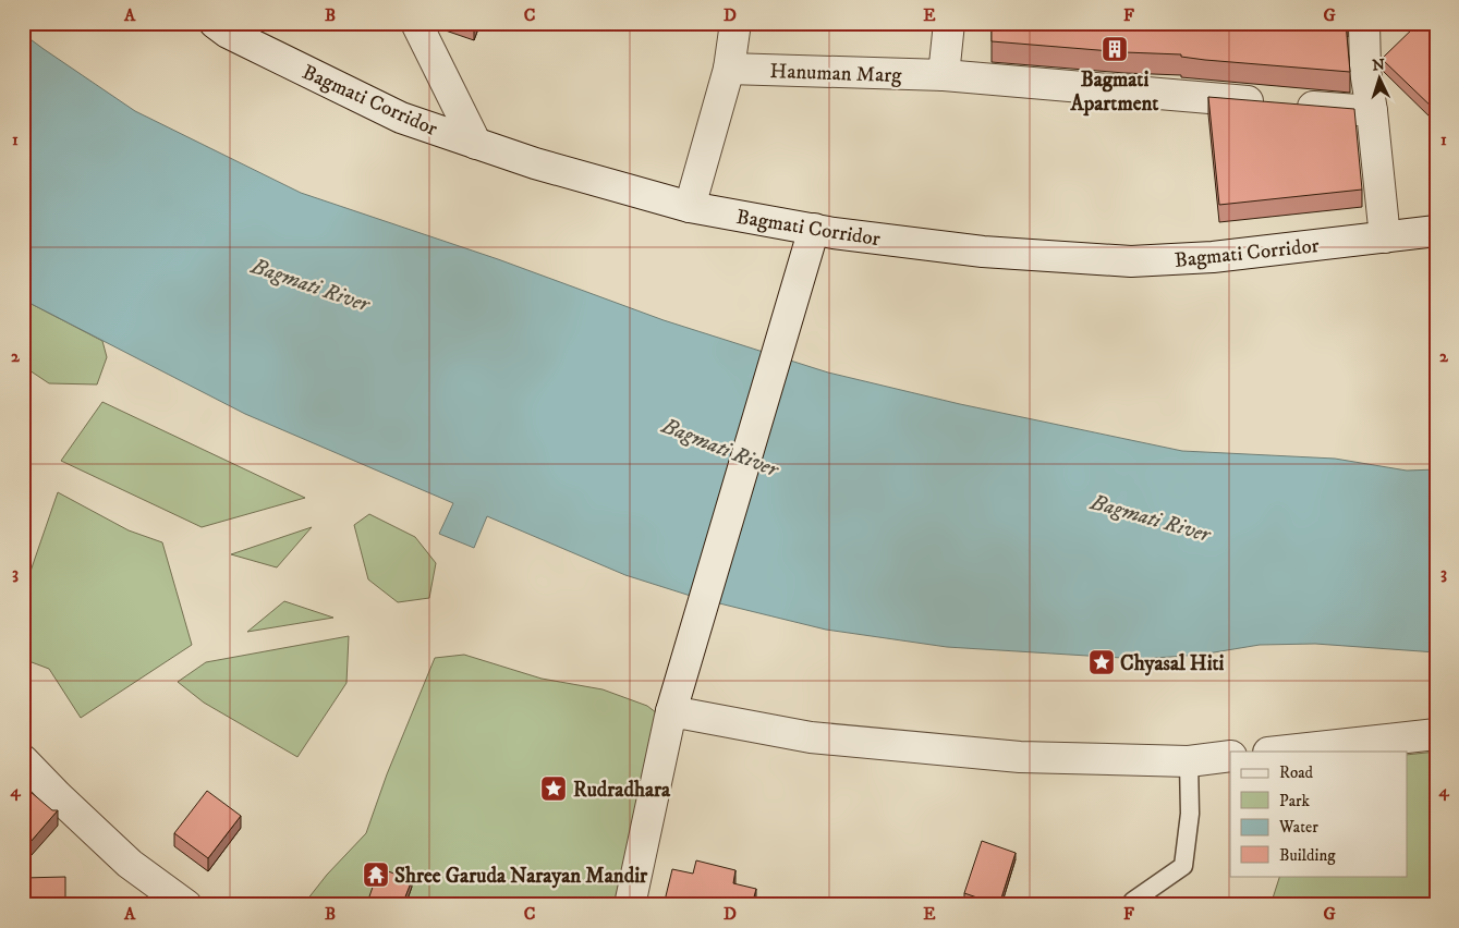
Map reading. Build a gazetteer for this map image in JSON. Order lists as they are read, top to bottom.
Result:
{
  "streets": {
    "street": ["Hanuman Marg", "Bagmati Corridor"]
  },
  "water": ["Bagmati River"],
  "places": {
    "building": ["Bagmati Apartment"],
    "place": ["Chyasal Hiti", "Rudradhara"],
    "temple": ["Shree Garuda Narayan Mandir"]
  },
  "legend": [
    "Road",
    "Park",
    "Water",
    "Building"
  ],
  "north": "top",
  "grid": {
    "columns": [
      "A",
      "B",
      "C",
      "D",
      "E",
      "F",
      "G"
    ],
    "rows": [
      "1",
      "2",
      "3",
      "4"
    ]
  }
}
